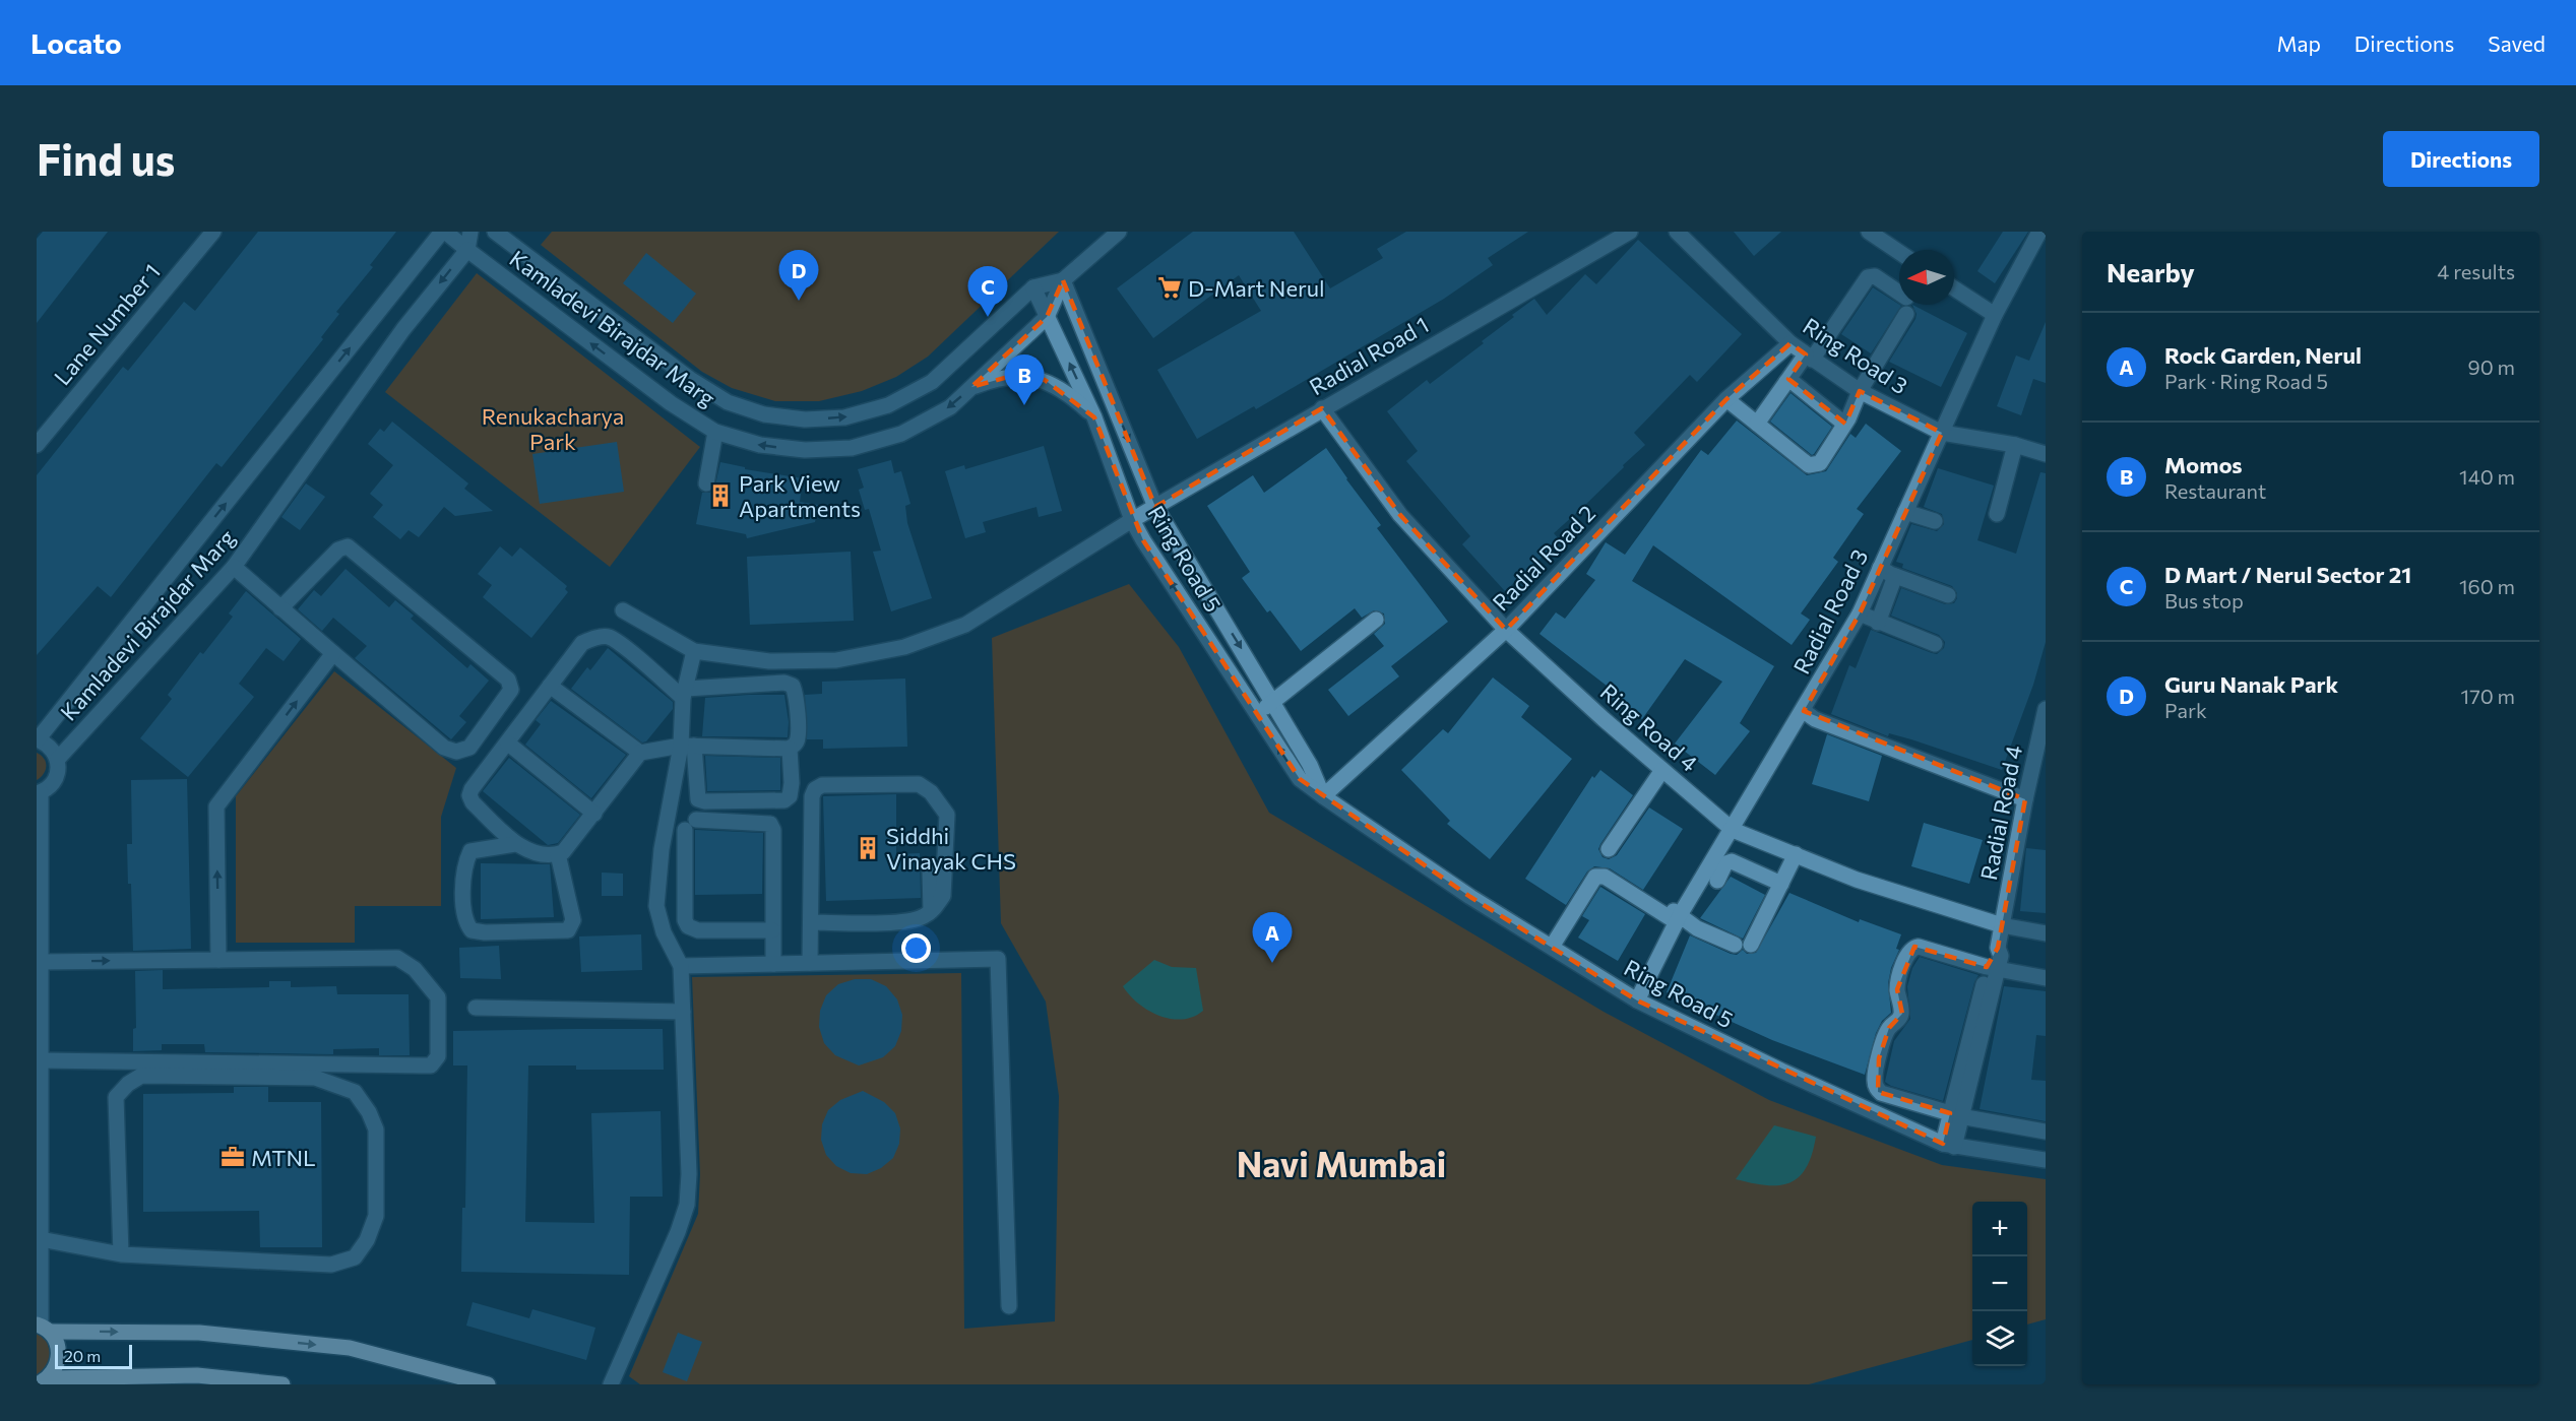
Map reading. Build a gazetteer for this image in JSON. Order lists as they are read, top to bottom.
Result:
{
  "streets": {
    "street": [
      "Lane Number 1",
      "Kamladevi Birajdar Marg",
      "Radial Road 1",
      "Ring Road 3",
      "Radial Road 2",
      "Ring Road 5",
      "Radial Road 3",
      "Ring Road 4",
      "Radial Road 4"
    ]
  },
  "crossings": [
    ["Kamladevi Birajdar Marg", "Ring Road 5"],
    ["Radial Road 1", "Ring Road 5"],
    ["Radial Road 1", "Ring Road 4"],
    ["Ring Road 3", "Radial Road 2"],
    ["Ring Road 3", "Radial Road 3"],
    ["Radial Road 2", "Ring Road 5"],
    ["Radial Road 2", "Ring Road 4"],
    ["Ring Road 5", "Radial Road 3"],
    ["Radial Road 3", "Ring Road 4"],
    ["Ring Road 4", "Radial Road 4"]
  ],
  "districts": ["Navi Mumbai"],
  "parks": ["Renukacharya Park"],
  "places": {
    "supermarket": ["D-Mart Nerul"],
    "building": ["Park View Apartments", "Siddhi Vinayak CHS"],
    "office": ["MTNL"]
  },
  "scale_bar": "20 m",
  "north": "left",
  "page": {
    "header": "Locato",
    "nav": ["Map", "Directions", "Saved"],
    "buttons": "Directions",
    "title": "Find us",
    "heading": ["Nearby", "4 results"],
    "pins": [
      "D",
      "C",
      "B",
      "A"
    ],
    "list": [
      {
        "mark": "A",
        "name": "Rock Garden, Nerul",
        "note": "Park · Ring Road 5",
        "value": "90 m"
      },
      {
        "mark": "B",
        "name": "Momos",
        "note": "Restaurant",
        "value": "140 m"
      },
      {
        "mark": "C",
        "name": "D Mart / Nerul Sector 21",
        "note": "Bus stop",
        "value": "160 m"
      },
      {
        "mark": "D",
        "name": "Guru Nanak Park",
        "note": "Park",
        "value": "170 m"
      }
    ],
    "map_buttons": ["+", "−"],
    "scale": "20 m"
  }
}
